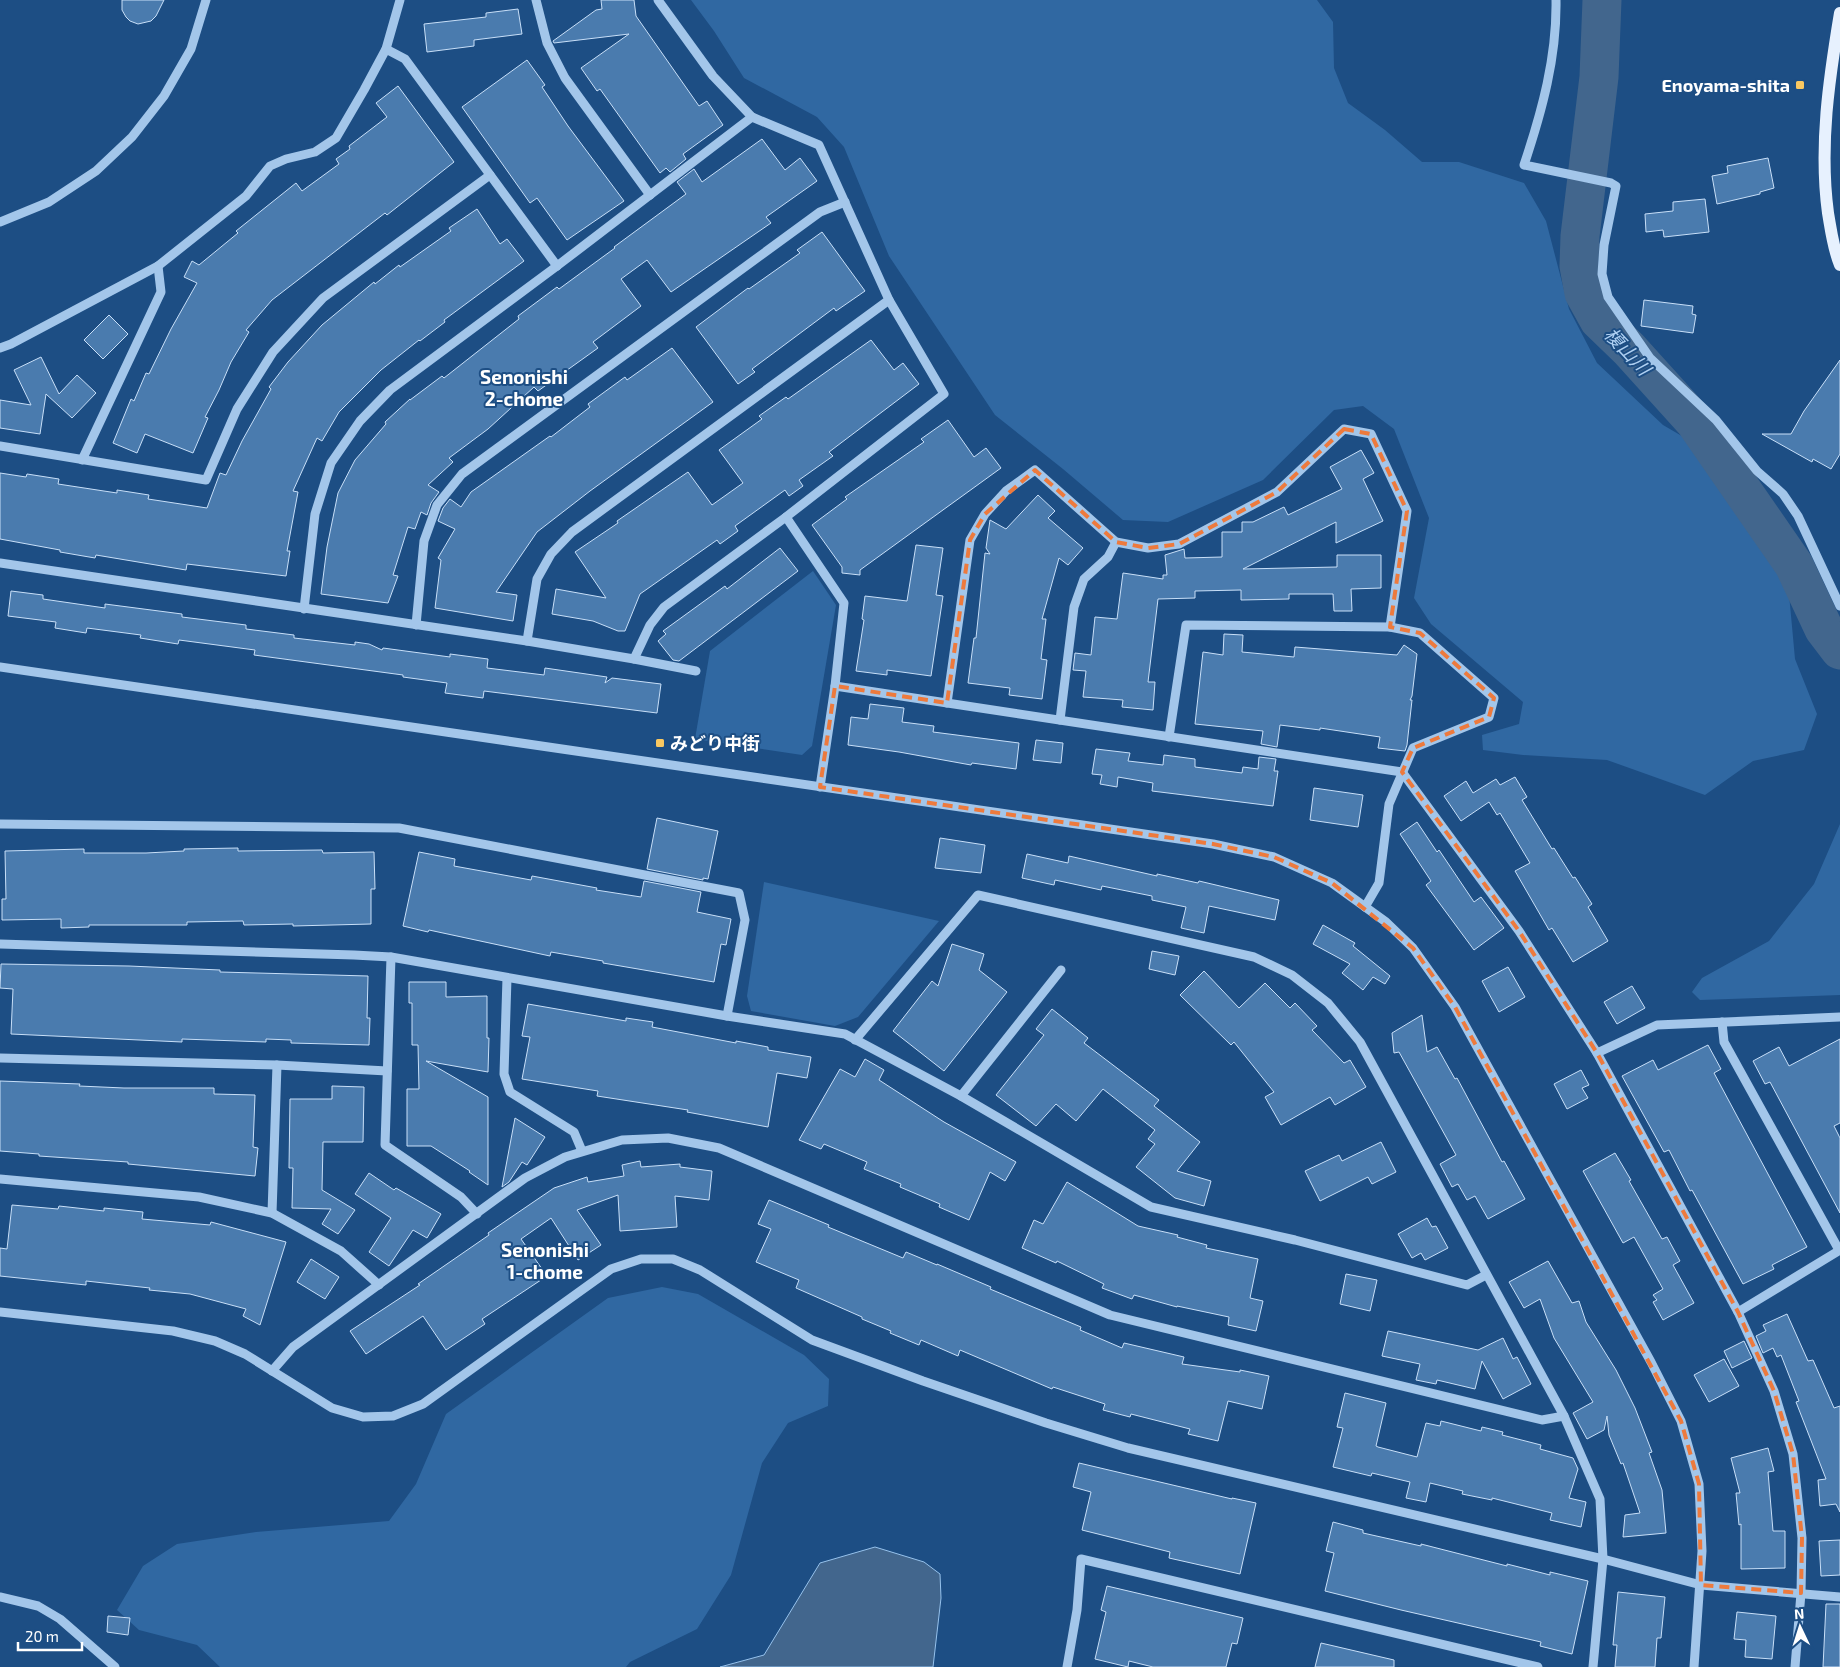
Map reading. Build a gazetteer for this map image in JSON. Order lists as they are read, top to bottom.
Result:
{
  "districts": ["Senonishi 2-chome", "Senonishi 1-chome"],
  "water": ["榎山川"],
  "places": {
    "transit": ["Enoyama-shita", "みどり中街"]
  },
  "scale_bar": "20 m",
  "north": "top"
}
